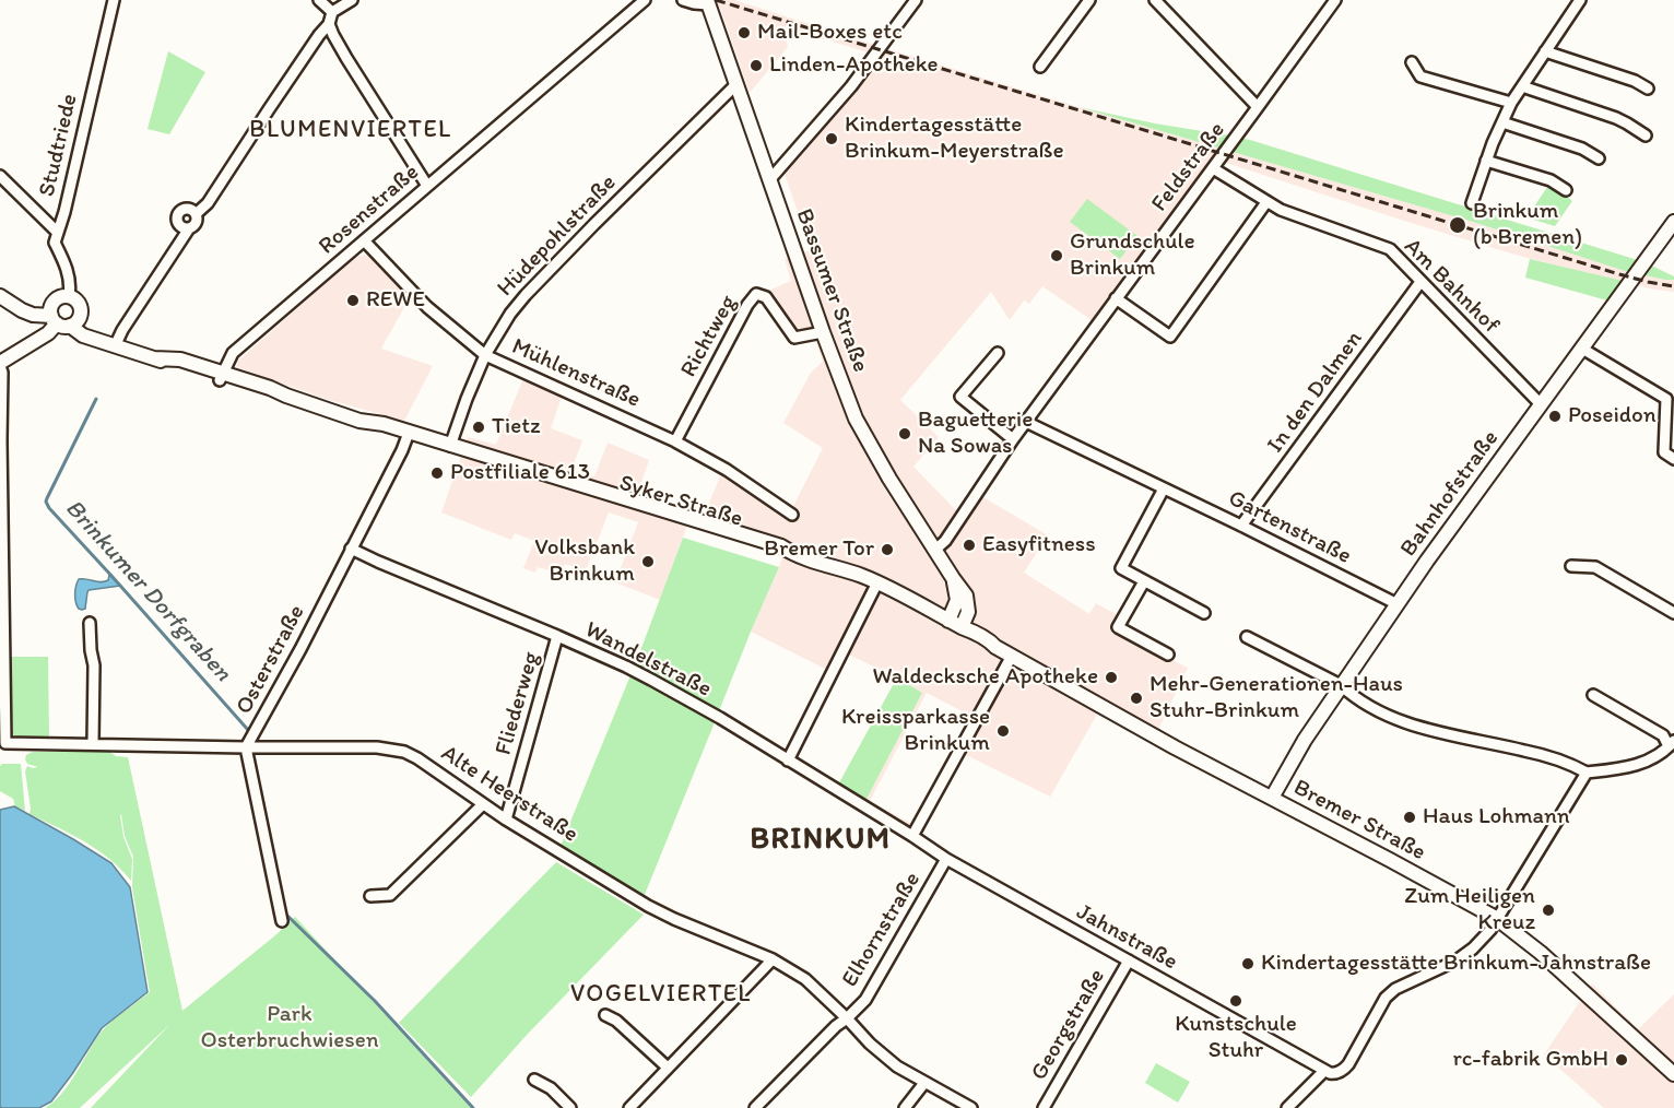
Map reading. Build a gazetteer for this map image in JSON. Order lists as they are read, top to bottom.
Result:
{
  "streets": {
    "street": [
      "Studtriede",
      "Feldstraße",
      "Rosenstraße",
      "Hüdepohlstraße",
      "Am Bahnhof",
      "Bassumer Straße",
      "Richtweg",
      "Mühlenstraße",
      "In den Dalmen",
      "Bahnhofstraße",
      "Syker Straße",
      "Gartenstraße",
      "Osterstraße",
      "Wandelstraße",
      "Fliederweg",
      "Alte Heerstraße",
      "Bremer Straße",
      "Elhornstraße",
      "Jahnstraße",
      "Georgstraße"
    ]
  },
  "crossings": [
    ["Feldstraße", "Am Bahnhof"],
    ["Feldstraße", "Bassumer Straße"],
    ["Feldstraße", "Gartenstraße"],
    ["Rosenstraße", "Mühlenstraße"],
    ["Rosenstraße", "Syker Straße"],
    ["Hüdepohlstraße", "Bassumer Straße"],
    ["Hüdepohlstraße", "Mühlenstraße"],
    ["Hüdepohlstraße", "Syker Straße"],
    ["Am Bahnhof", "In den Dalmen"],
    ["Am Bahnhof", "Bahnhofstraße"],
    ["Bassumer Straße", "Richtweg"],
    ["Bassumer Straße", "Syker Straße"],
    ["Bassumer Straße", "Bremer Straße"],
    ["Richtweg", "Mühlenstraße"],
    ["In den Dalmen", "Gartenstraße"],
    ["Bahnhofstraße", "Gartenstraße"],
    ["Bahnhofstraße", "Bremer Straße"],
    ["Syker Straße", "Osterstraße"],
    ["Syker Straße", "Bremer Straße"],
    ["Osterstraße", "Wandelstraße"],
    ["Osterstraße", "Alte Heerstraße"],
    ["Wandelstraße", "Fliederweg"],
    ["Wandelstraße", "Jahnstraße"],
    ["Fliederweg", "Alte Heerstraße"],
    ["Alte Heerstraße", "Elhornstraße"],
    ["Elhornstraße", "Jahnstraße"],
    ["Jahnstraße", "Georgstraße"]
  ],
  "districts": ["BLUMENVIERTEL", "BRINKUM", "VOGELVIERTEL"],
  "water": ["Brinkumer Dorfgraben"],
  "parks": ["Park Osterbruchwiesen"],
  "places": [
    "Mail-Boxes etc",
    "Linden-Apotheke",
    "Kindertagesstätte Brinkum-Meyerstraße",
    "Brinkum (b Bremen)",
    "Grundschule Brinkum",
    "REWE",
    "Poseidon",
    "Tietz",
    "Baguetterie Na Sowas",
    "Postfiliale 613",
    "Easyfitness",
    "Bremer Tor",
    "Volksbank Brinkum",
    "Waldecksche Apotheke",
    "Mehr-Generationen-Haus Stuhr-Brinkum",
    "Kreissparkasse Brinkum",
    "Haus Lohmann",
    "Zum Heiligen Kreuz",
    "Kindertagesstätte Brinkum-Jahnstraße",
    "Kunstschule Stuhr",
    "rc-fabrik GmbH"
  ]
}
